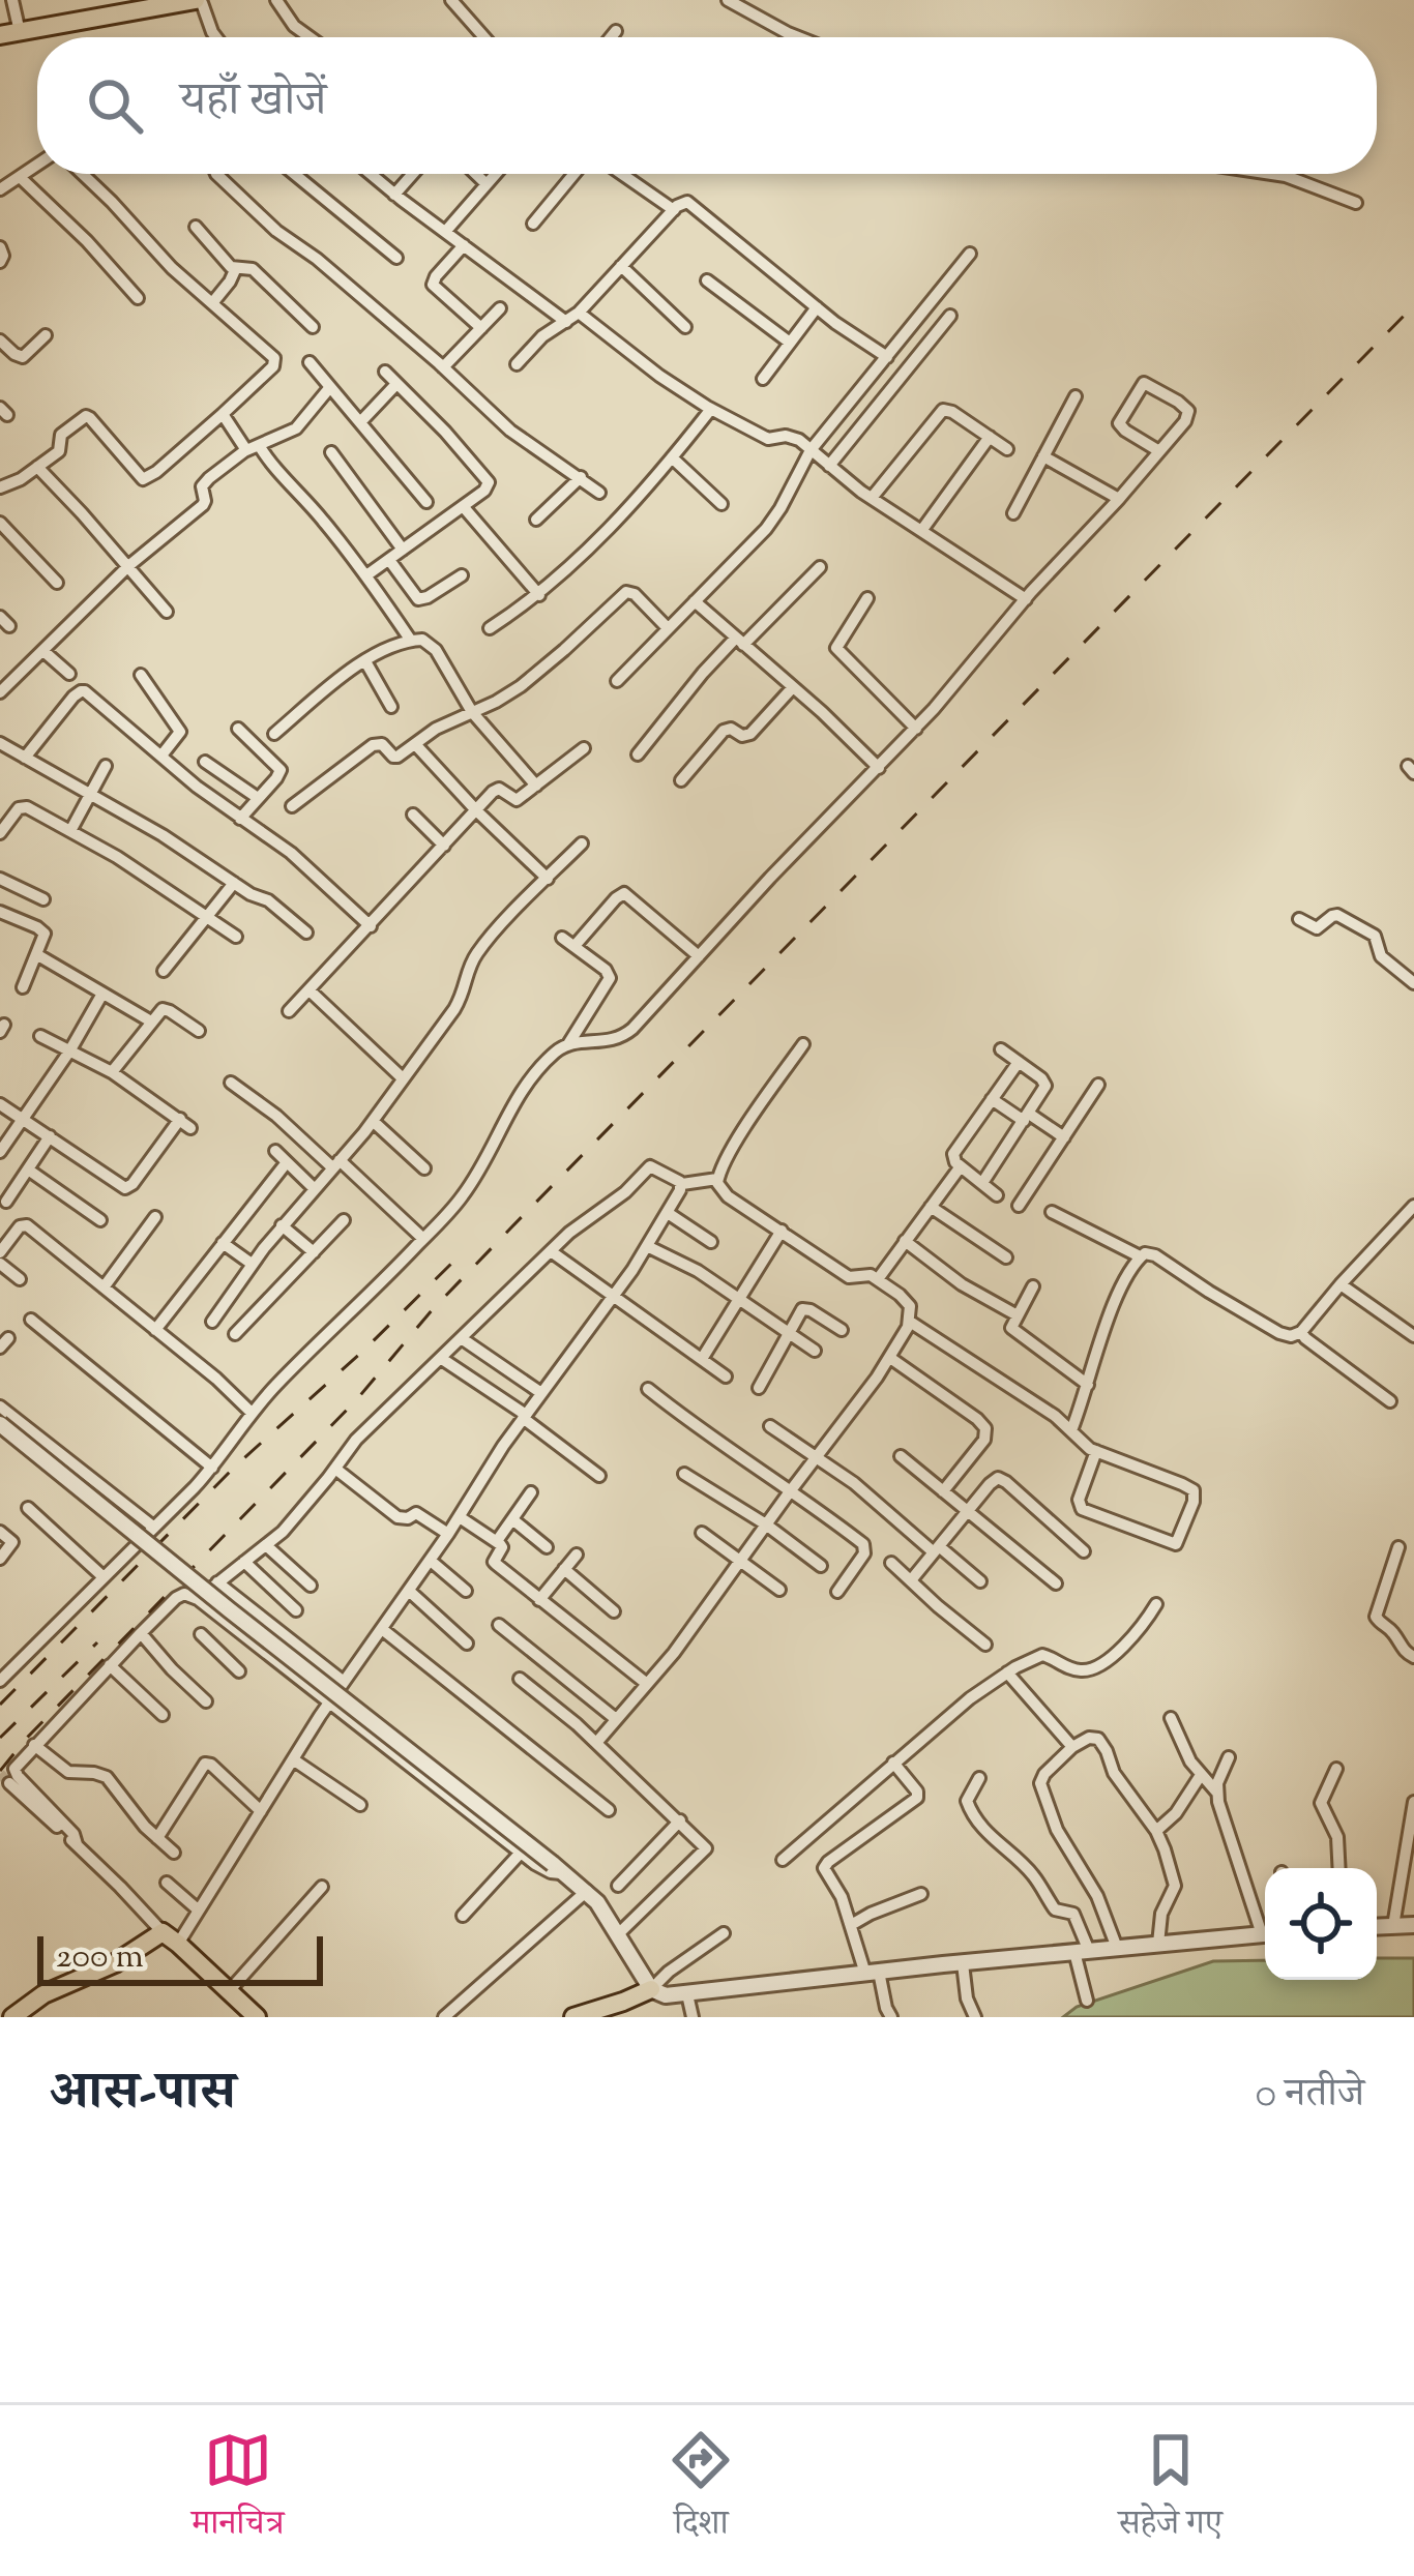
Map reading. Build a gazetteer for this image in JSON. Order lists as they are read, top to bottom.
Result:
{
  "scale_bar": "200 m",
  "page": {
    "search": "यहाँ खोजें",
    "scale": "200 m",
    "heading": ["आस-पास", "0 नतीजे"],
    "nav": ["मानचित्र", "दिशा", "सहेजे गए"]
  }
}
